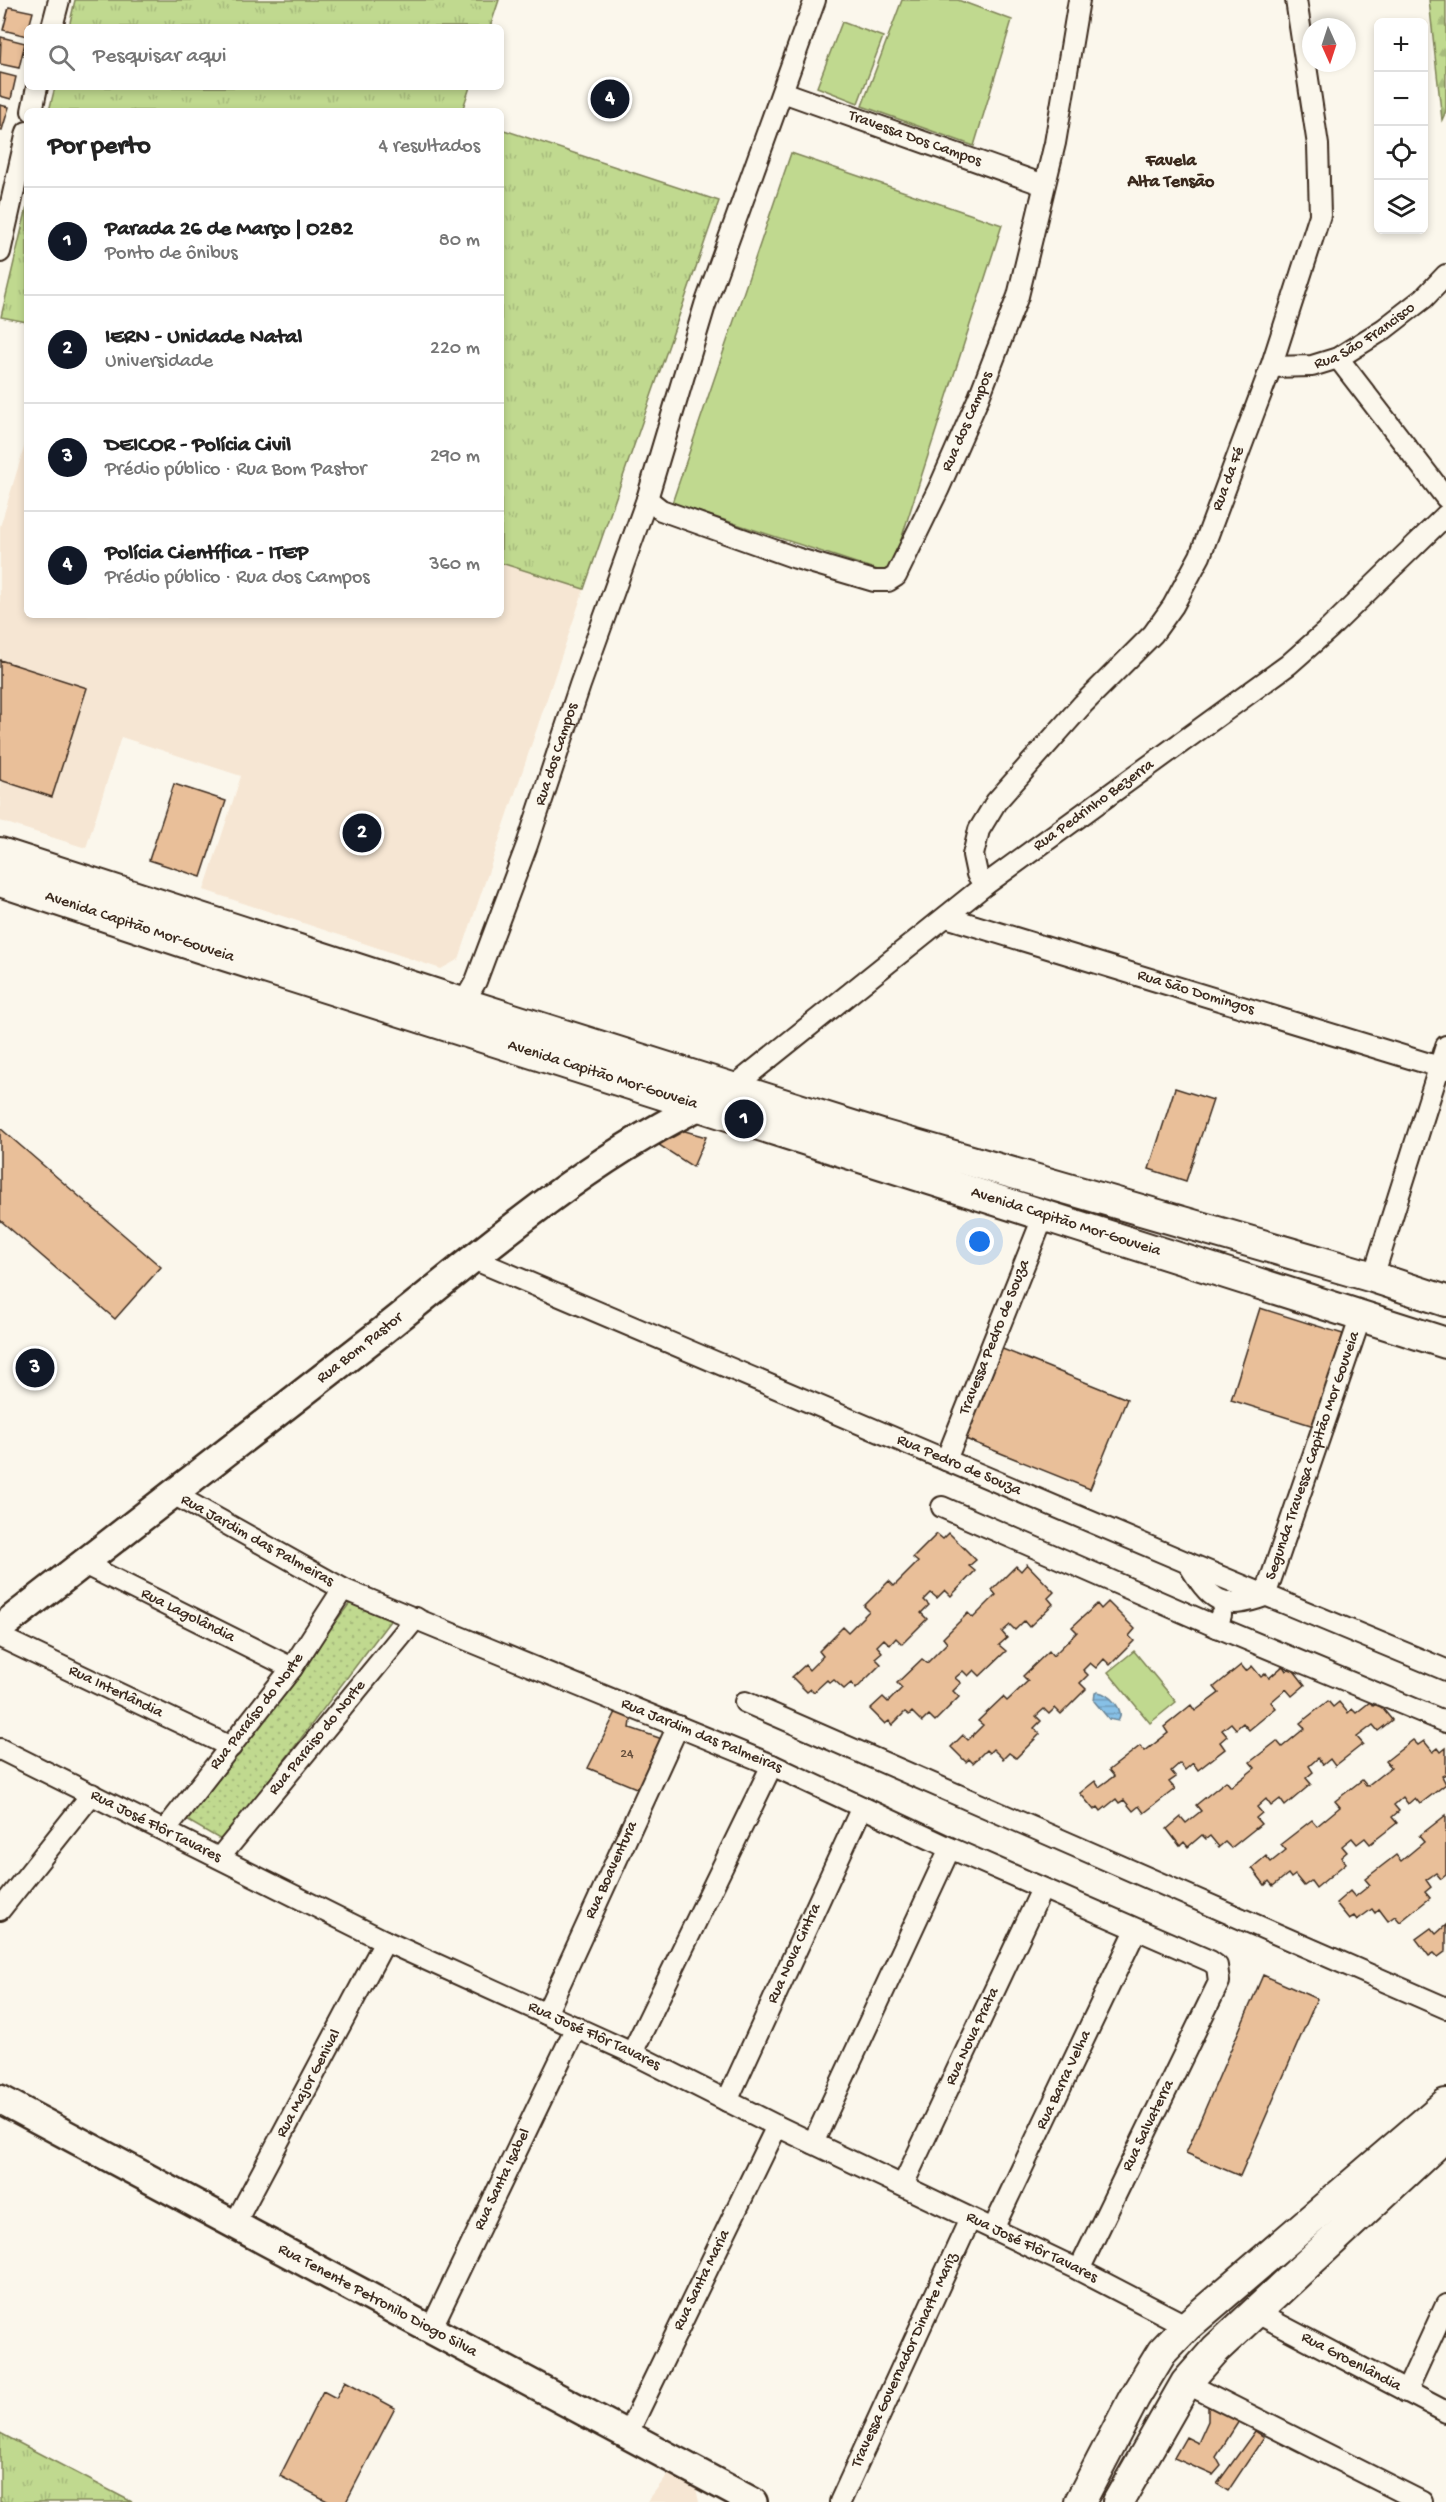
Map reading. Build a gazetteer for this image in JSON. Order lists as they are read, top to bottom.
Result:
{
  "streets": {
    "main road": ["Avenida Capitão Mor-Gouveia", "Rua Bom Pastor", "Rua Tenente Petronilo Diogo Silva"],
    "street": [
      "Travessa Dos Campos",
      "Rua São Francisco",
      "Rua dos Campos",
      "Rua da Fé",
      "Rua Pedrinho Bezerra",
      "Rua São Domingos",
      "Travessa Pedro de Souza",
      "Segunda Travessa Capitão Mor Gouveia",
      "Rua Pedro de Souza",
      "Rua Jardim das Palmeiras",
      "Rua Lagolândia",
      "Rua Interlândia",
      "Rua Paraíso do Norte",
      "Rua Paraiso do Norte",
      "Rua José Flôr Tavares",
      "Rua Boaventura",
      "Rua Nova Cintra",
      "Rua Nova Prata",
      "Rua Barra Velha",
      "Rua Major Genival",
      "Rua Salvaterra",
      "Rua Santa Isabel",
      "Rua Santa Maria",
      "Travessa Governador Dinarte Mariz",
      "Rua Groenlândia"
    ]
  },
  "crossings": [
    ["Travessa Dos Campos", "Rua dos Campos"],
    ["Rua São Francisco", "Rua da Fé"],
    ["Rua dos Campos", "Avenida Capitão Mor-Gouveia"],
    ["Rua da Fé", "Rua Pedrinho Bezerra"],
    ["Rua Pedrinho Bezerra", "Avenida Capitão Mor-Gouveia"],
    ["Rua Pedrinho Bezerra", "Rua São Domingos"],
    ["Rua Pedrinho Bezerra", "Rua Bom Pastor"],
    ["Avenida Capitão Mor-Gouveia", "Travessa Pedro de Souza"],
    ["Avenida Capitão Mor-Gouveia", "Rua Bom Pastor"],
    ["Avenida Capitão Mor-Gouveia", "Segunda Travessa Capitão Mor Gouveia"],
    ["Travessa Pedro de Souza", "Rua Pedro de Souza"],
    ["Rua Bom Pastor", "Rua Pedro de Souza"],
    ["Rua Bom Pastor", "Rua Jardim das Palmeiras"],
    ["Rua Bom Pastor", "Rua Lagolândia"],
    ["Segunda Travessa Capitão Mor Gouveia", "Rua Pedro de Souza"],
    ["Rua Jardim das Palmeiras", "Rua Paraíso do Norte"],
    ["Rua Jardim das Palmeiras", "Rua Paraiso do Norte"],
    ["Rua Jardim das Palmeiras", "Rua Boaventura"],
    ["Rua Jardim das Palmeiras", "Rua Nova Cintra"],
    ["Rua Jardim das Palmeiras", "Rua Nova Prata"],
    ["Rua Jardim das Palmeiras", "Rua Barra Velha"],
    ["Rua Jardim das Palmeiras", "Rua Salvaterra"],
    ["Rua Lagolândia", "Rua Paraíso do Norte"],
    ["Rua Interlândia", "Rua Paraíso do Norte"],
    ["Rua Paraíso do Norte", "Rua José Flôr Tavares"],
    ["Rua Paraiso do Norte", "Rua José Flôr Tavares"],
    ["Rua José Flôr Tavares", "Rua Boaventura"],
    ["Rua José Flôr Tavares", "Rua Nova Cintra"],
    ["Rua José Flôr Tavares", "Rua Nova Prata"],
    ["Rua José Flôr Tavares", "Rua Barra Velha"],
    ["Rua José Flôr Tavares", "Rua Major Genival"],
    ["Rua José Flôr Tavares", "Rua Salvaterra"],
    ["Rua José Flôr Tavares", "Rua Santa Isabel"],
    ["Rua José Flôr Tavares", "Rua Santa Maria"],
    ["Rua José Flôr Tavares", "Travessa Governador Dinarte Mariz"],
    ["Rua Major Genival", "Rua Tenente Petronilo Diogo Silva"],
    ["Rua Santa Isabel", "Rua Tenente Petronilo Diogo Silva"],
    ["Rua Santa Maria", "Rua Tenente Petronilo Diogo Silva"]
  ],
  "districts": ["Favela Alta Tensão"],
  "house_numbers": ["24"],
  "north": "bottom",
  "page": {
    "map_buttons": ["+", "−"],
    "search": "Pesquisar aqui",
    "pins": [
      "4",
      "2",
      "1",
      "3"
    ],
    "heading": ["Por perto", "4 resultados"],
    "list": [
      {
        "mark": "1",
        "name": "Parada 26 de Março | O282",
        "note": "Ponto de ônibus",
        "value": "80 m"
      },
      {
        "mark": "2",
        "name": "IERN - Unidade Natal",
        "note": "Universidade",
        "value": "220 m"
      },
      {
        "mark": "3",
        "name": "DEICOR - Polícia Civil",
        "note": "Prédio público · Rua Bom Pastor",
        "value": "290 m"
      },
      {
        "mark": "4",
        "name": "Polícia Científica - ITEP",
        "note": "Prédio público · Rua dos Campos",
        "value": "360 m"
      }
    ]
  }
}
